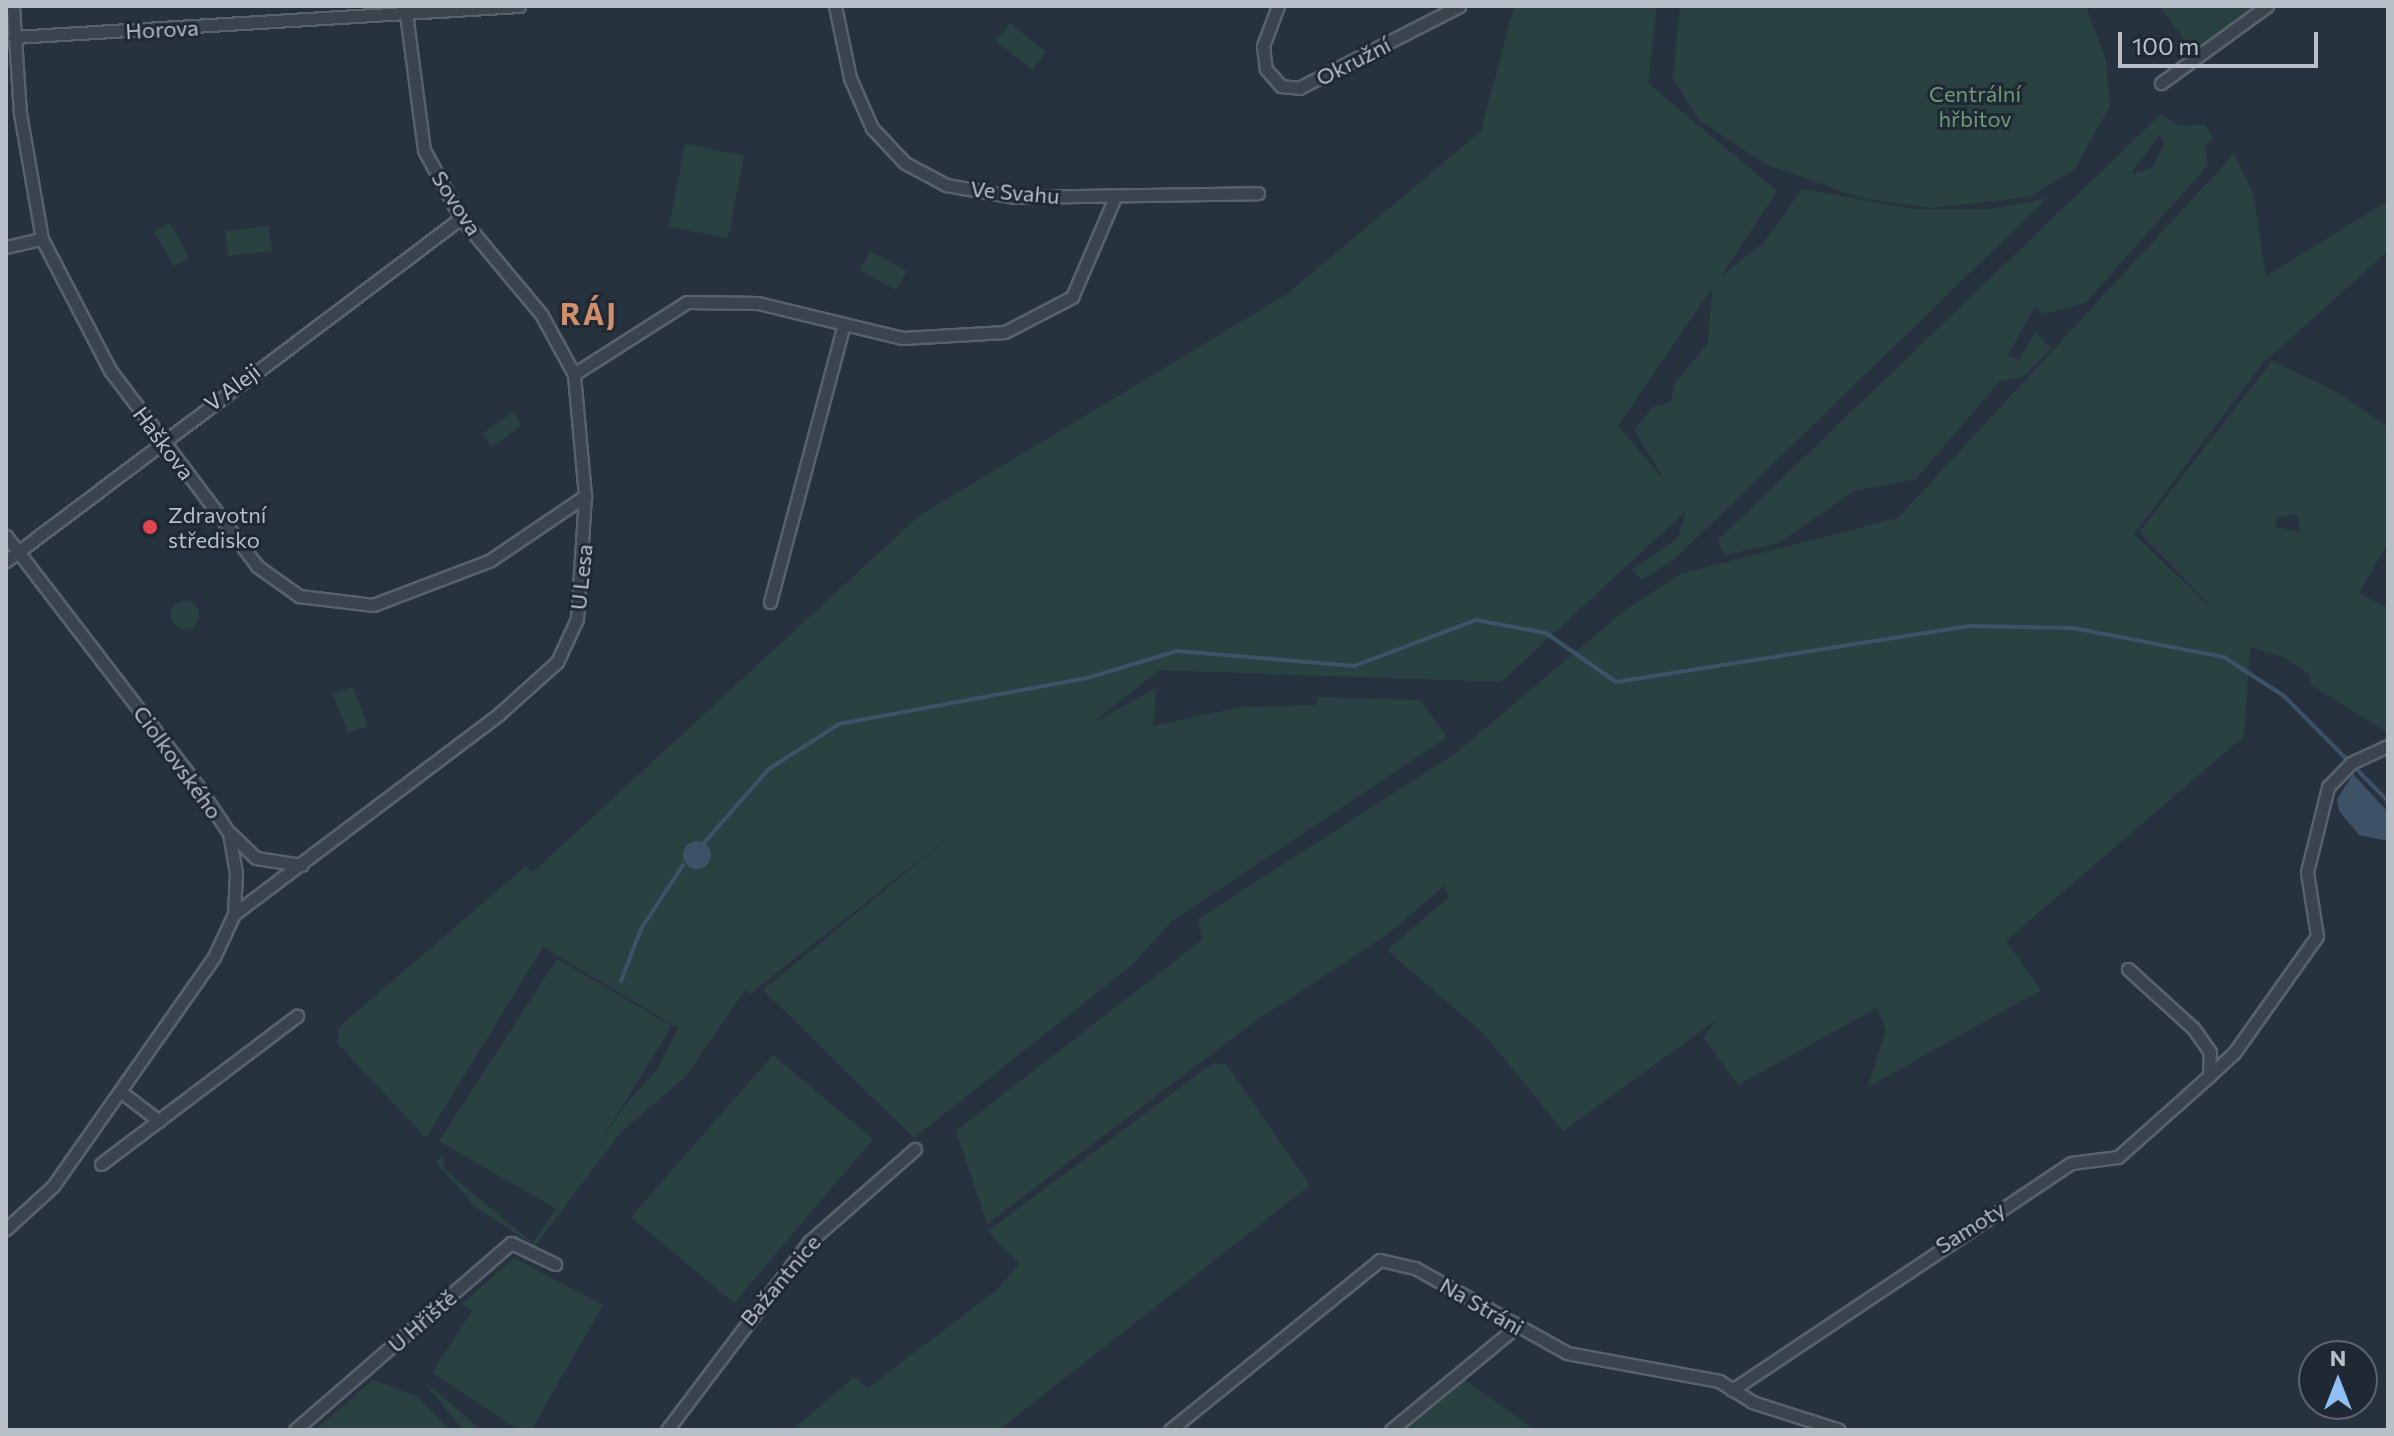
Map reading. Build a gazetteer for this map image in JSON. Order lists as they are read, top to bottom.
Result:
{
  "streets": {
    "street": [
      "Horova",
      "Okružní",
      "Ve Svahu",
      "Sovova",
      "V Aleji",
      "Haškova",
      "U Lesa",
      "Ciolkovského",
      "Samoty",
      "Bažantnice",
      "Na Stráni",
      "U Hřiště"
    ]
  },
  "crossings": [
    ["Horova", "Sovova"],
    ["Horova", "Haškova"],
    ["Sovova", "V Aleji"],
    ["Sovova", "U Lesa"],
    ["V Aleji", "Haškova"],
    ["V Aleji", "Ciolkovského"],
    ["Haškova", "U Lesa"],
    ["U Lesa", "Ciolkovského"],
    ["Samoty", "Na Stráni"]
  ],
  "districts": ["RÁJ"],
  "parks": ["Centrální hřbitov"],
  "places": ["Zdravotní středisko"],
  "scale_bar": "100 m",
  "north": "top"
}
